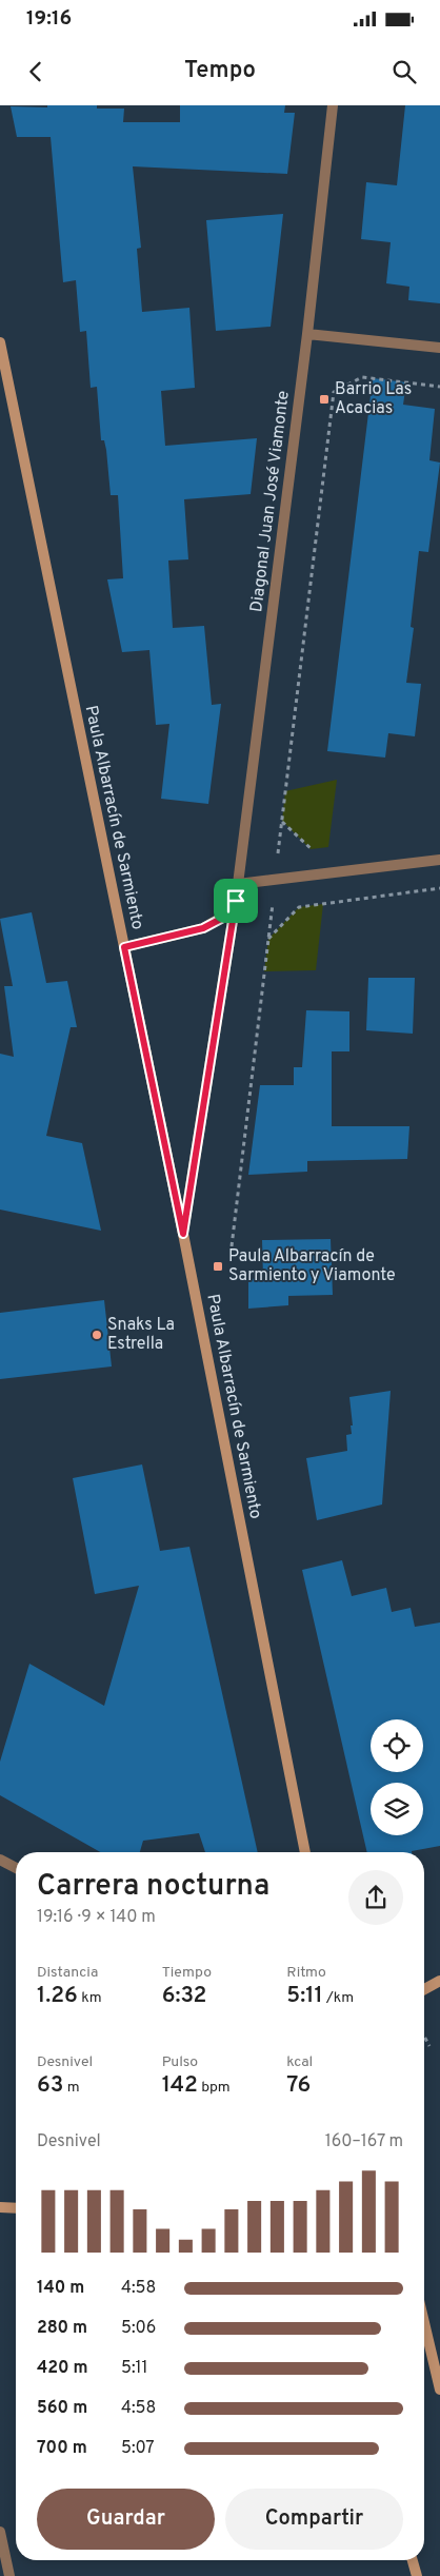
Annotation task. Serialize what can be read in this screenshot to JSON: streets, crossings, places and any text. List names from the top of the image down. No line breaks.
{"streets":{"main road":["Paula Albarracín de Sarmiento"],"street":["Diagonal Juan José Viamonte"]},"crossings":[["Diagonal Juan José Viamonte","Paula Albarracín de Sarmiento"]],"places":{"transit":["Barrio Las Acacias","Paula Albarracín de Sarmiento y Viamonte"],"other":["Snaks La Estrella"]},"page":{"status":"19:16","header":"Tempo","heading":["Carrera nocturna","19:16 · 9 × 140 m"],"stats":[["Distancia","1.26 km"],["Tiempo","6:32"],["Ritmo","5:11 /km"],["Desnivel","63 m"],["Pulso","142 bpm"],["kcal","76"]],"chart":["Desnivel","160–167 m"],"list":[{"name":"140 m","note":"4:58"},{"name":"280 m","note":"5:06"},{"name":"420 m","note":"5:11"},{"name":"560 m","note":"4:58"},{"name":"700 m","note":"5:07"}],"buttons":["Guardar","Compartir"]}}
